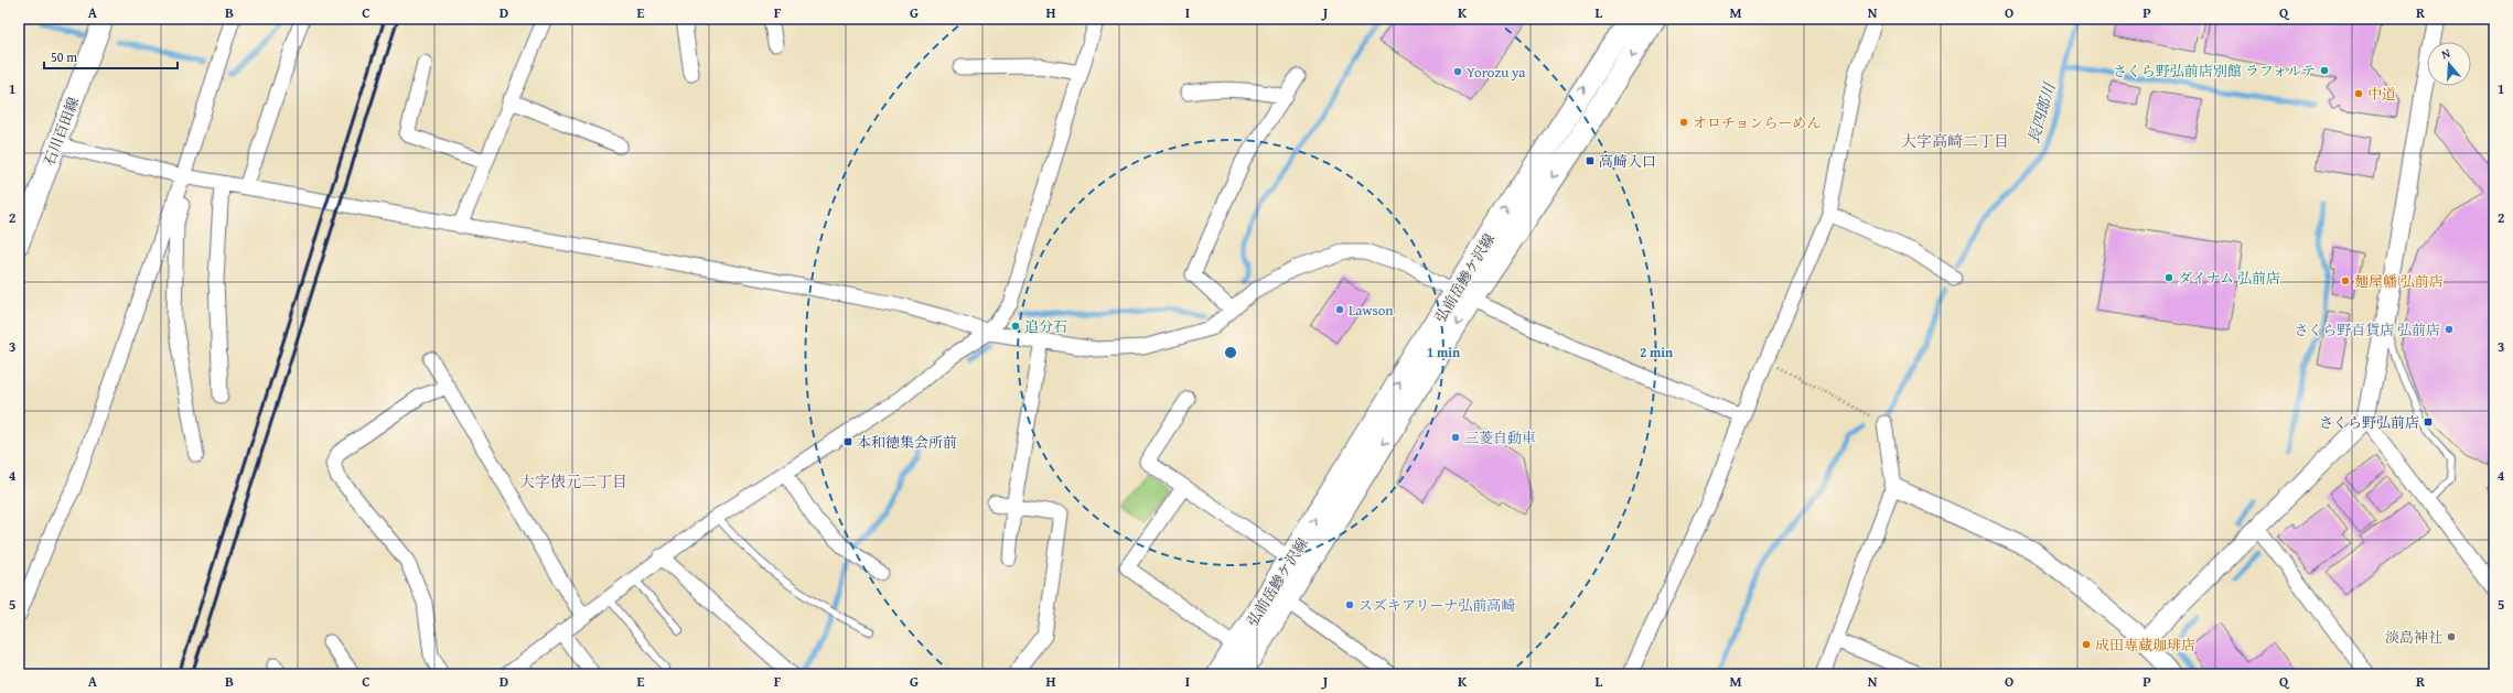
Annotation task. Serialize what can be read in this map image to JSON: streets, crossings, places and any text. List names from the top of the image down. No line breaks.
{"streets":{"main road":["石川百田線","弘前岳鰺ケ沢線"]},"districts":["大字高崎二丁目","大字俵元二丁目"],"water":["長四郎川"],"places":{"other":["さくら野弘前店別館 ラフォルテ","Yorozu ya","中道","オロチョンらーめん","ダイナム 弘前店","麺屋幡 弘前店","Lawson","追分石","さくら野百貨店 弘前店","三菱自動車","スズキアリーナ弘前高崎","淡島神社","成田専蔵珈琲店"],"transit":["高崎入口","さくら野弘前店","本和徳集会所前"]},"scale_bar":"50 m","north":"top","grid":{"columns":["A","B","C","D","E","F","G","H","I","J","K","L","M","N","O","P","Q","R"],"rows":["1","2","3","4","5"]},"rings":["1 min","2 min"]}
